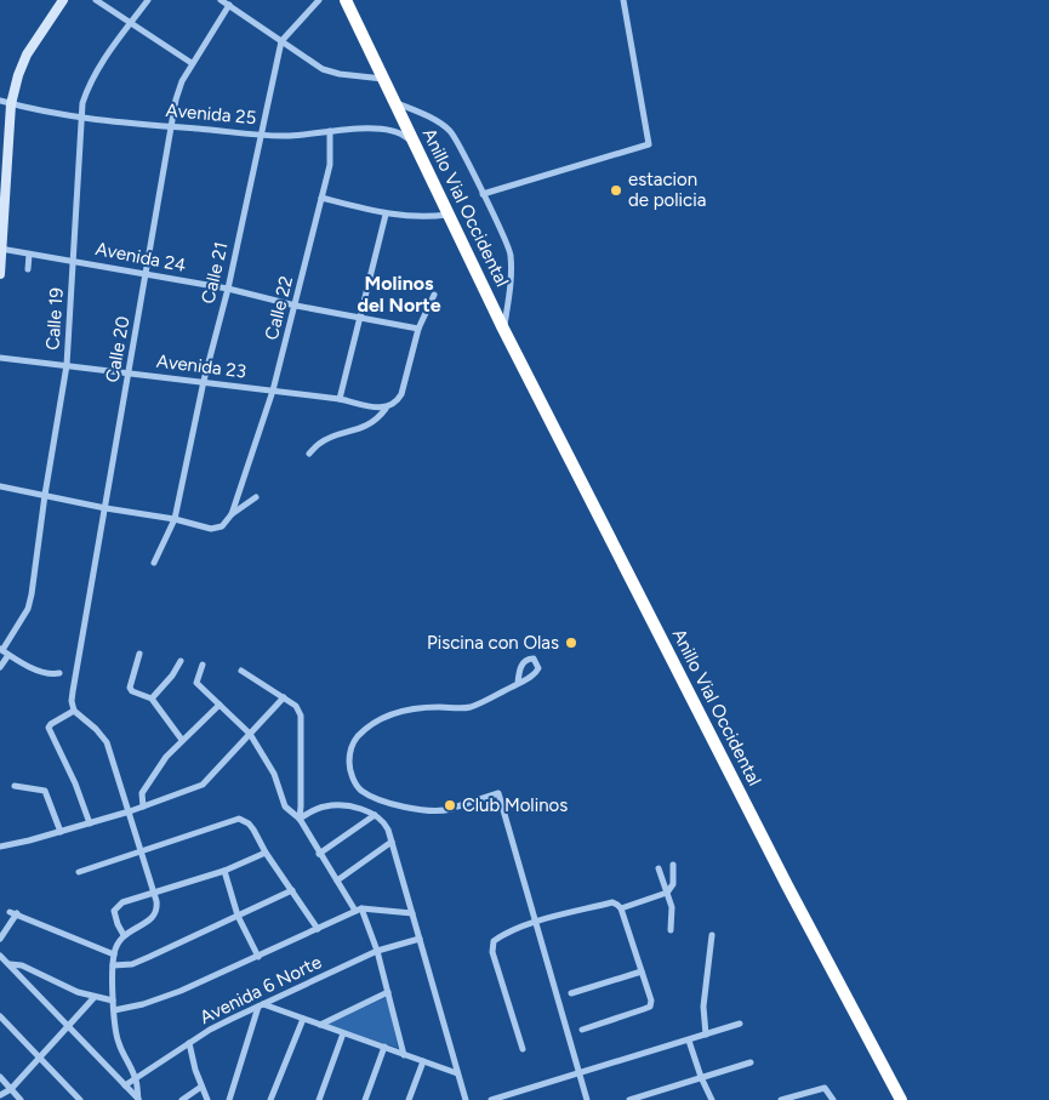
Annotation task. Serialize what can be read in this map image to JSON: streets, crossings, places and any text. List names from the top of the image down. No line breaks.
{"streets":{"highway":["Anillo Vial Occidental"],"street":["Avenida 25","Avenida 24","Calle 21","Calle 22","Calle 19","Calle 20","Avenida 23","Avenida 6 Norte"]},"crossings":[["Avenida 25","Anillo Vial Occidental"],["Avenida 25","Calle 21"],["Avenida 25","Calle 22"],["Avenida 25","Calle 19"],["Avenida 25","Calle 20"],["Avenida 24","Calle 21"],["Avenida 24","Calle 22"],["Avenida 24","Calle 19"],["Avenida 24","Calle 20"],["Calle 21","Calle 22"],["Calle 21","Avenida 23"],["Calle 22","Avenida 23"],["Calle 19","Avenida 23"],["Calle 20","Avenida 23"]],"districts":["Molinos del Norte"],"places":["estacion de policia","Piscina con Olas","Club Molinos"]}
